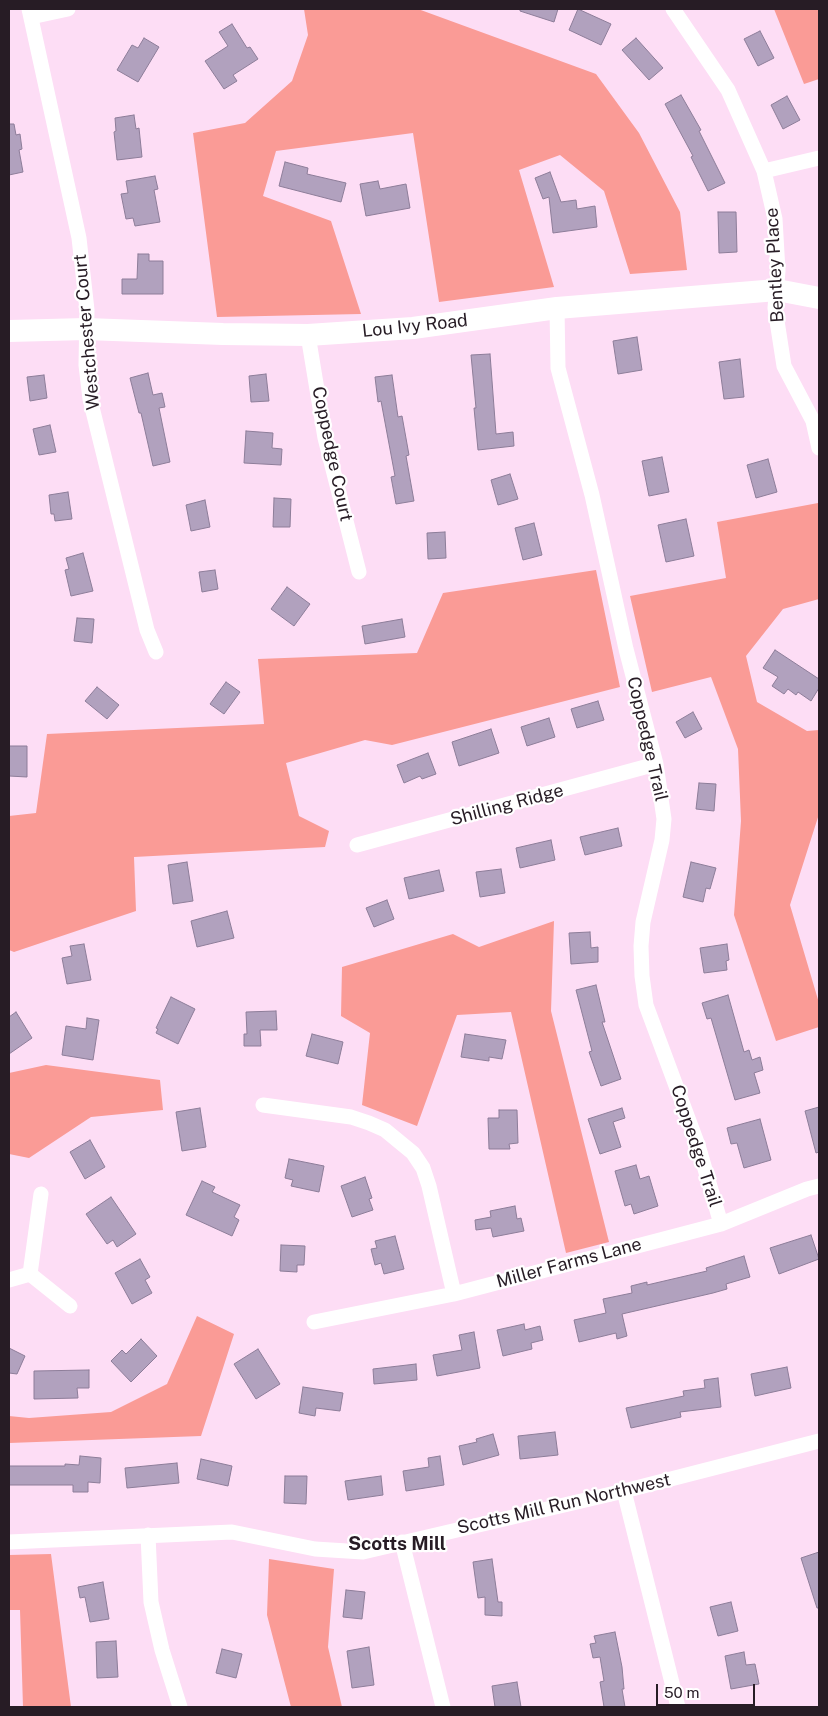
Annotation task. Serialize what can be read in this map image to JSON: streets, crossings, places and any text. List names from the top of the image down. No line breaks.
{"streets":{"street":["Bentley Place","Lou Ivy Road","Westchester Court","Coppedge Court","Coppedge Trail","Shilling Ridge","Miller Farms Lane","Scotts Mill Run Northwest"]},"crossings":[["Bentley Place","Lou Ivy Road"],["Lou Ivy Road","Westchester Court"],["Lou Ivy Road","Coppedge Court"],["Lou Ivy Road","Coppedge Trail"],["Coppedge Trail","Shilling Ridge"],["Coppedge Trail","Miller Farms Lane"]],"districts":["Scotts Mill"],"scale_bar":"50 m"}
